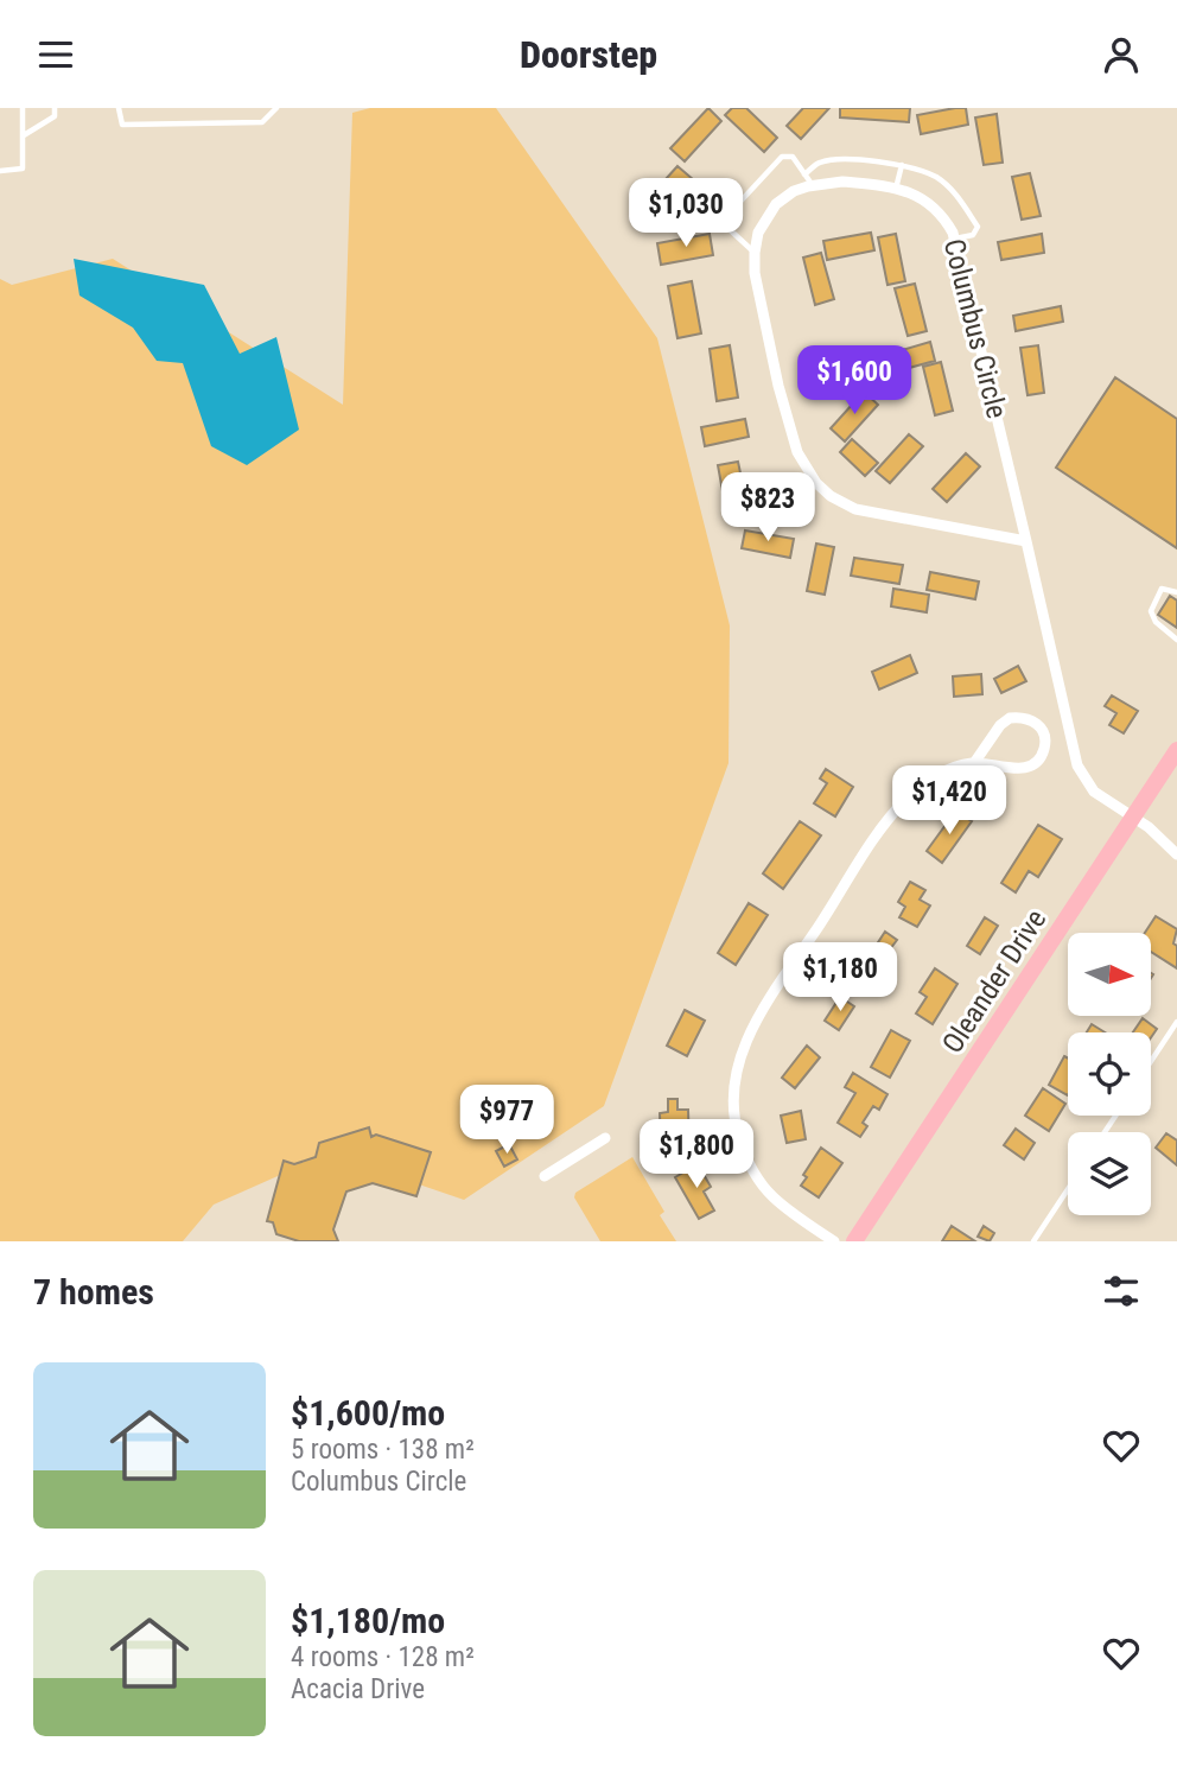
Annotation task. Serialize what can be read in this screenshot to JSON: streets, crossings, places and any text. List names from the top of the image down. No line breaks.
{"streets":{"main road":["Oleander Drive"],"street":["Columbus Circle"]},"crossings":[["Columbus Circle","Oleander Drive"]],"north":"right","page":{"header":"Doorstep","price":["$1,030","$1,600","$823","$1,420","$1,180","$977","$1,800"],"heading":"7 homes","list":[{"name":"$1,600/mo","note":"5 rooms · 138 m² · Columbus Circle"},{"name":"$1,180/mo","note":"4 rooms · 128 m² · Acacia Drive"}]}}
